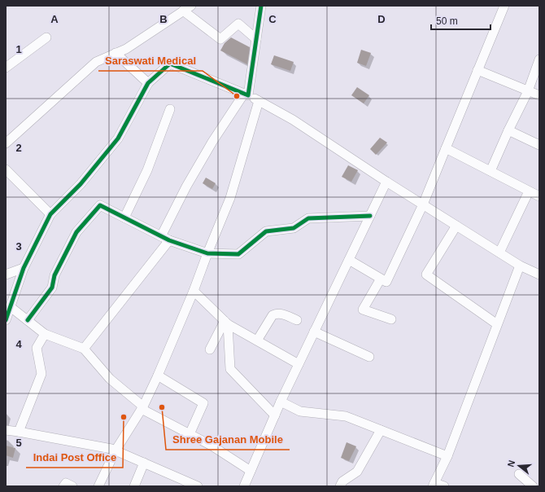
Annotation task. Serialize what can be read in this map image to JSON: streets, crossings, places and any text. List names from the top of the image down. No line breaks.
{"places":["Saraswati Medical","Shree Gajanan Mobile","Indai Post Office"],"scale_bar":"50 m","north":"left","grid":{"columns":["A","B","C","D"],"rows":["1","2","3","4","5"]}}
